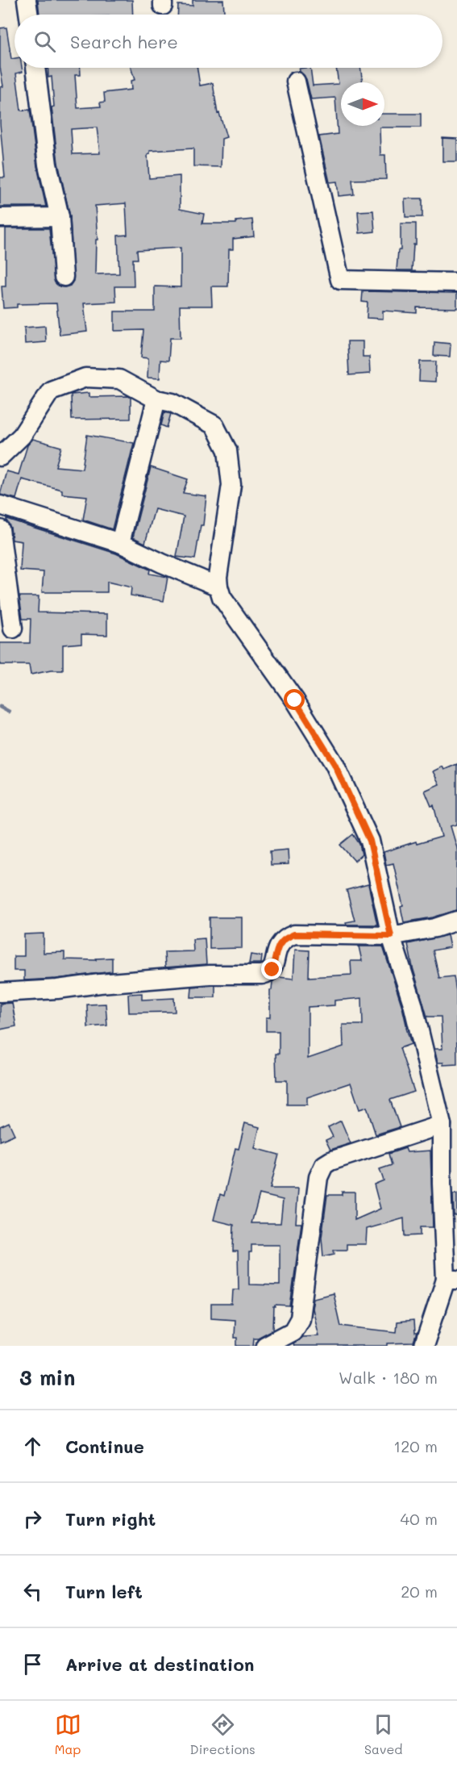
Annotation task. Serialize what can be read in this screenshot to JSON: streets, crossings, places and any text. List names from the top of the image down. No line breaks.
{"north":"right","page":{"search":"Search here","heading":["3 min","Walk · 180 m"],"list":[["Continue","120 m"],["Turn right","40 m"],["Turn left","20 m"],"Arrive at destination"],"nav":["Map","Directions","Saved"]}}
